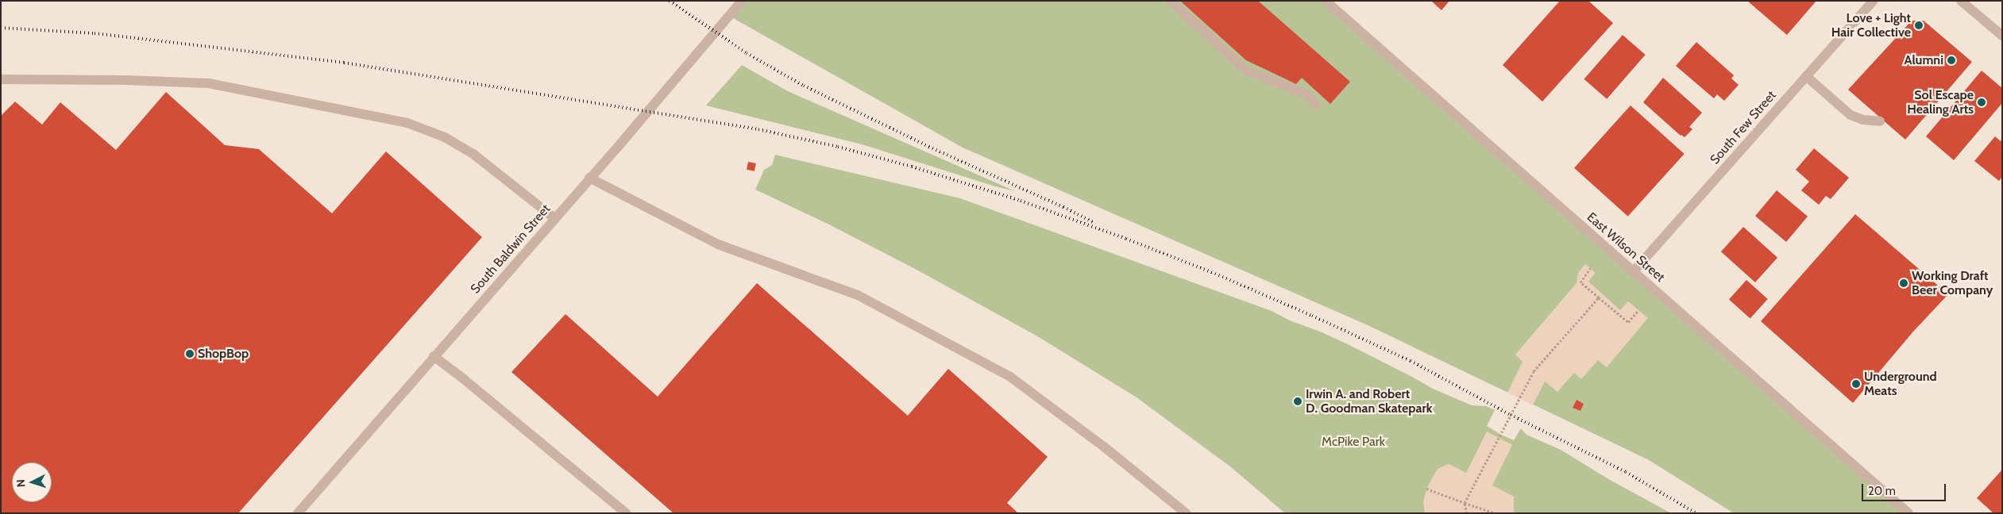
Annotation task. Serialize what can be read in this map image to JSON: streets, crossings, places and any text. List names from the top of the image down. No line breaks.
{"streets":{"street":["South Few Street","East Wilson Street","South Baldwin Street"]},"crossings":[["South Few Street","East Wilson Street"]],"parks":["McPike Park"],"places":["Love + Light Hair Collective","Alumni","Sol Escape Healing Arts","Working Draft Beer Company","ShopBop","Underground Meats","Irwin A. and Robert D. Goodman Skatepark"],"scale_bar":"20 m","north":"left"}
